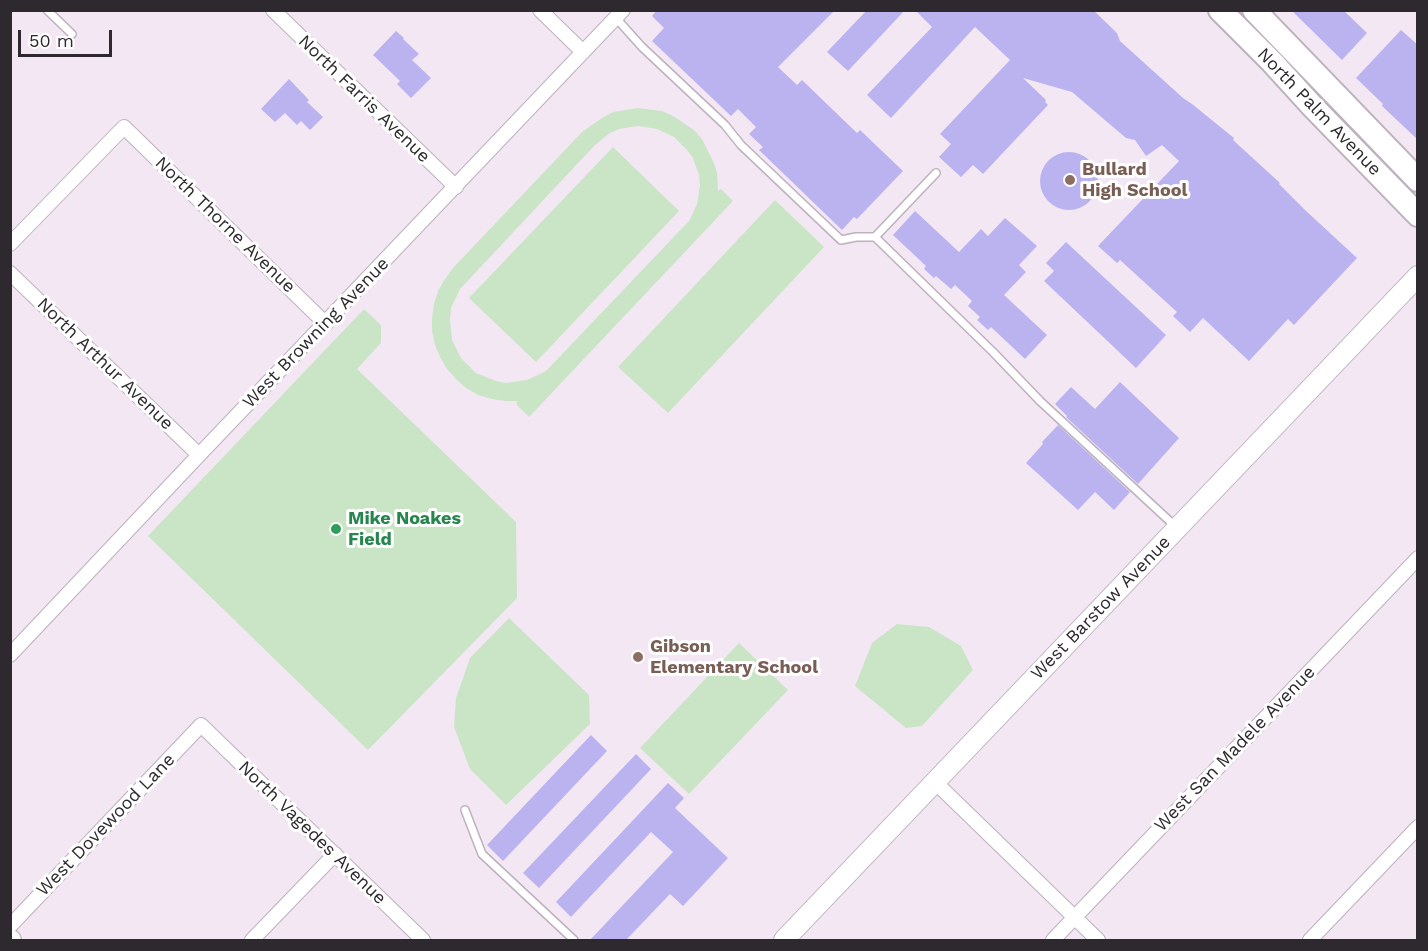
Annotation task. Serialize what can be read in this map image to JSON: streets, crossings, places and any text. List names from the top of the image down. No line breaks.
{"streets":{"main road":["North Palm Avenue"],"street":["North Farris Avenue","North Thorne Avenue","West Browning Avenue","North Arthur Avenue","West Barstow Avenue","West San Madele Avenue","West Dovewood Lane","North Vagedes Avenue"]},"crossings":[["North Farris Avenue","West Browning Avenue"],["North Thorne Avenue","West Browning Avenue"],["West Browning Avenue","North Arthur Avenue"],["West Dovewood Lane","North Vagedes Avenue"]],"places":["Bullard High School","Mike Noakes Field","Gibson Elementary School"],"scale_bar":"50 m"}
